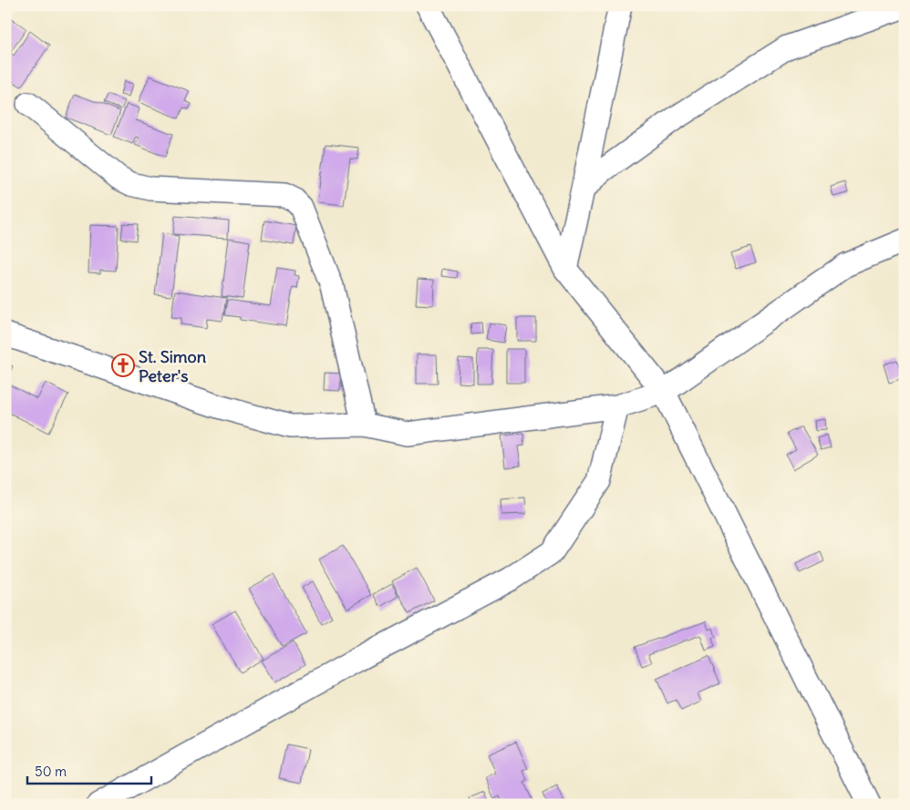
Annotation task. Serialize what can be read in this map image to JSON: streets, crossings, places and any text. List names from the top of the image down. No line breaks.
{"places":{"church":["St. Simon Peter's"]},"scale_bar":"50 m"}
